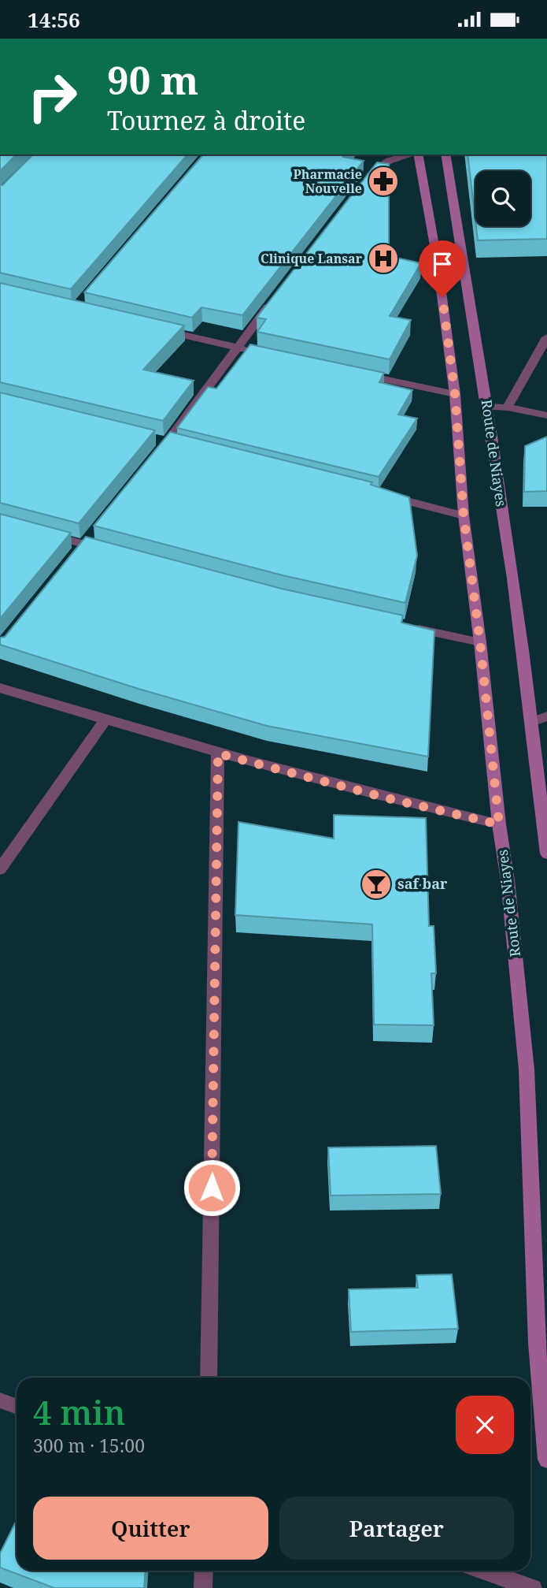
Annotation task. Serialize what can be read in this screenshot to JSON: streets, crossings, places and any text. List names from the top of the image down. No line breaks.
{"streets":{"main road":["Route de Niayes"]},"places":{"pharmacy":["Pharmacie Nouvelle"],"hospital":["Clinique Lansar"],"bar":["saf bar"]},"page":{"status":"14:56","turn":["90 m","Tournez à droite"],"heading":["4 min","300 m · 15:00"],"buttons":["Quitter","Partager"]}}
